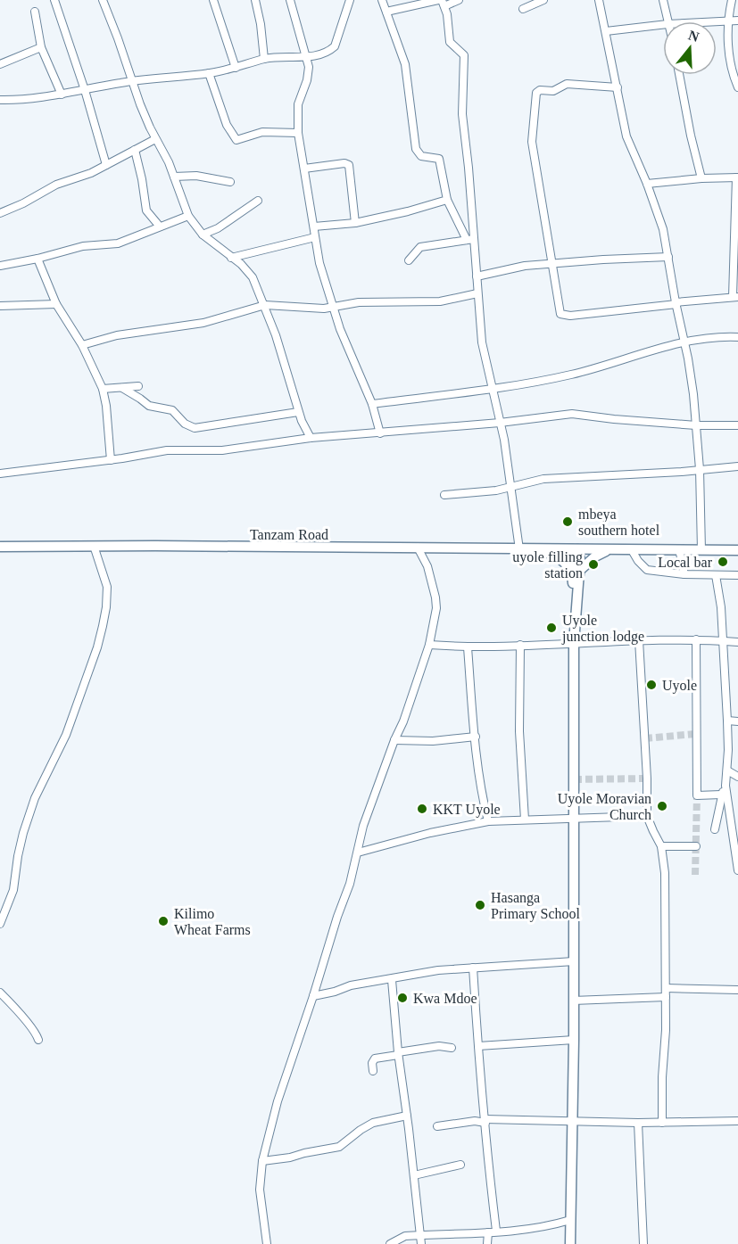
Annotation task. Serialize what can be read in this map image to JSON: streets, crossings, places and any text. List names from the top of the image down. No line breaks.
{"streets":{"highway":["Tanzam Road"]},"places":["mbeya southern hotel","Local bar","uyole filling station","Uyole junction lodge","Uyole","Uyole Moravian Church","KKT Uyole","Hasanga Primary School","Kilimo Wheat Farms","Kwa Mdoe"],"north":"top"}
